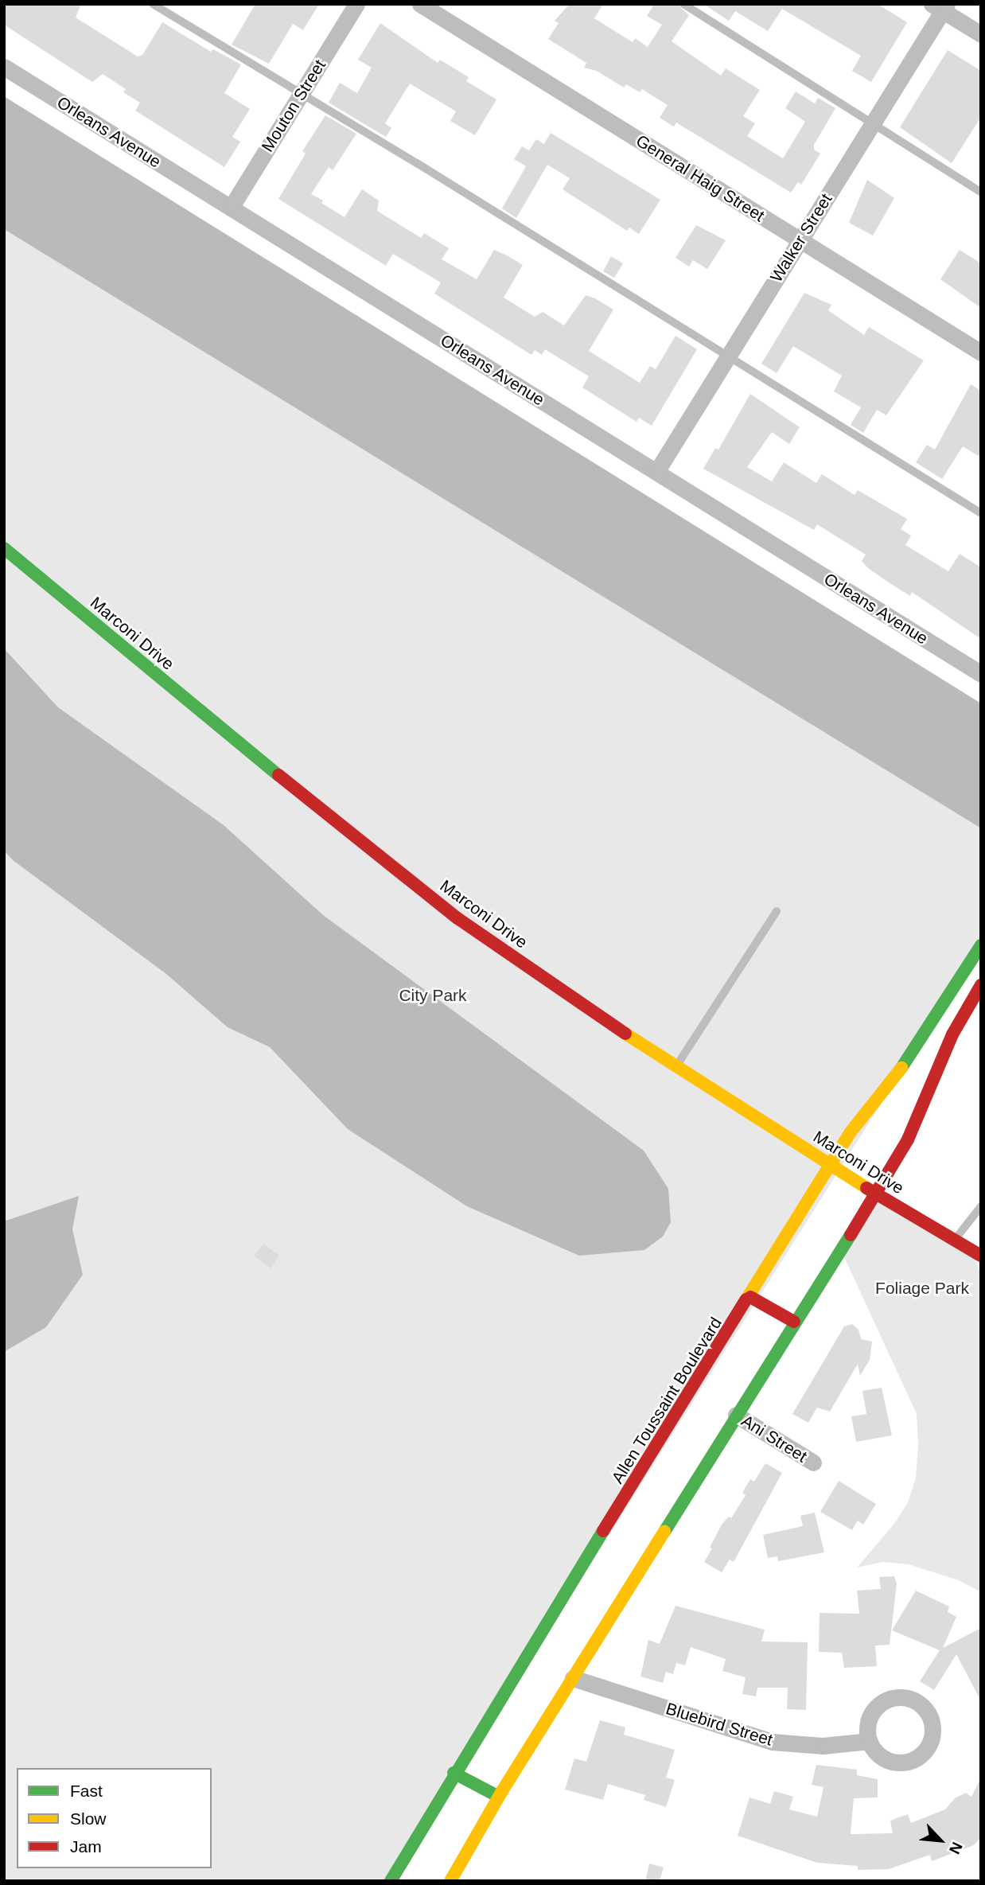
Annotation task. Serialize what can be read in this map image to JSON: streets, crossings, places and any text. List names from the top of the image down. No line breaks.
{"streets":{"main road":["Marconi Drive","Allen Toussaint Boulevard"],"street":["Mouton Street","Orleans Avenue","General Haig Street","Walker Street","Ani Street","Bluebird Street"]},"crossings":[["Mouton Street","Orleans Avenue"],["Orleans Avenue","Walker Street"],["General Haig Street","Walker Street"],["Marconi Drive","Allen Toussaint Boulevard"]],"parks":["City Park","Foliage Park"],"legend":["Fast","Slow","Jam"],"north":"bottom right"}
